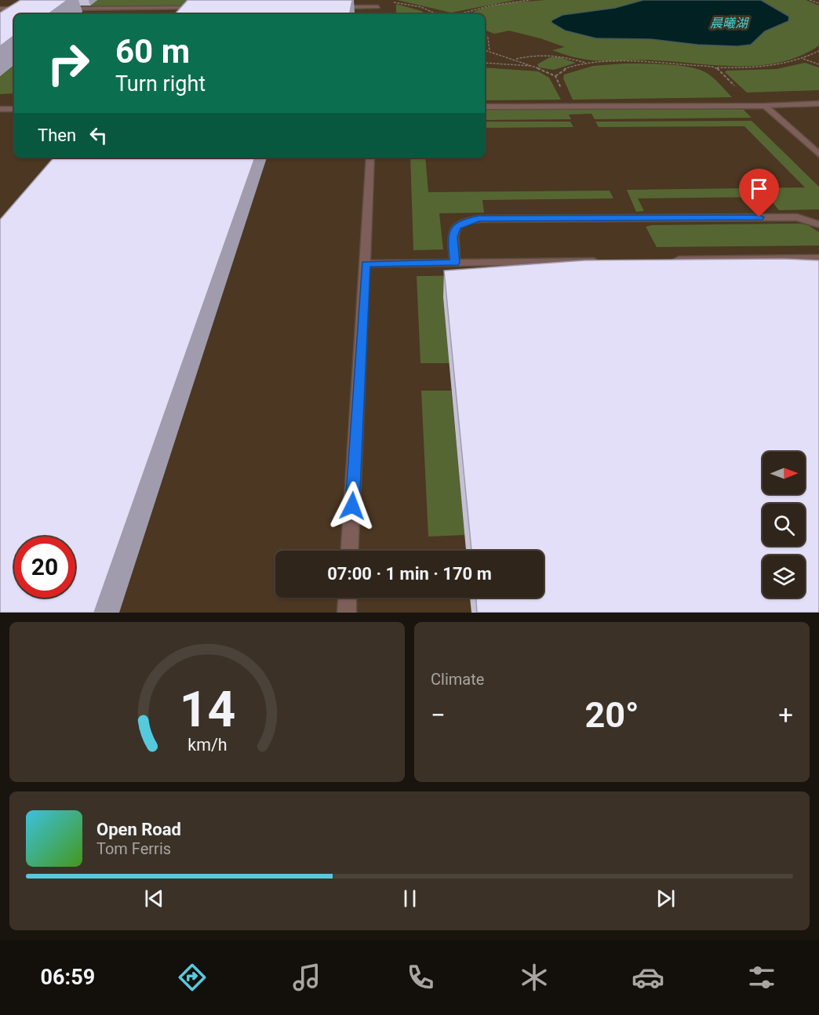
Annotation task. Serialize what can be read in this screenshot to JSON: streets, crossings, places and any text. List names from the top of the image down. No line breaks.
{"water":["晨曦湖"],"north":"right","page":{"turn":["60 m","Turn right"],"then":"Then","limit":"20","trip":"07:00 · 1 min · 170 m","tile":"Climate","heat":["−","20°","+"],"song":["Open Road","Tom Ferris"],"tabs":"06:59","gauge":["14","km/h"]}}
